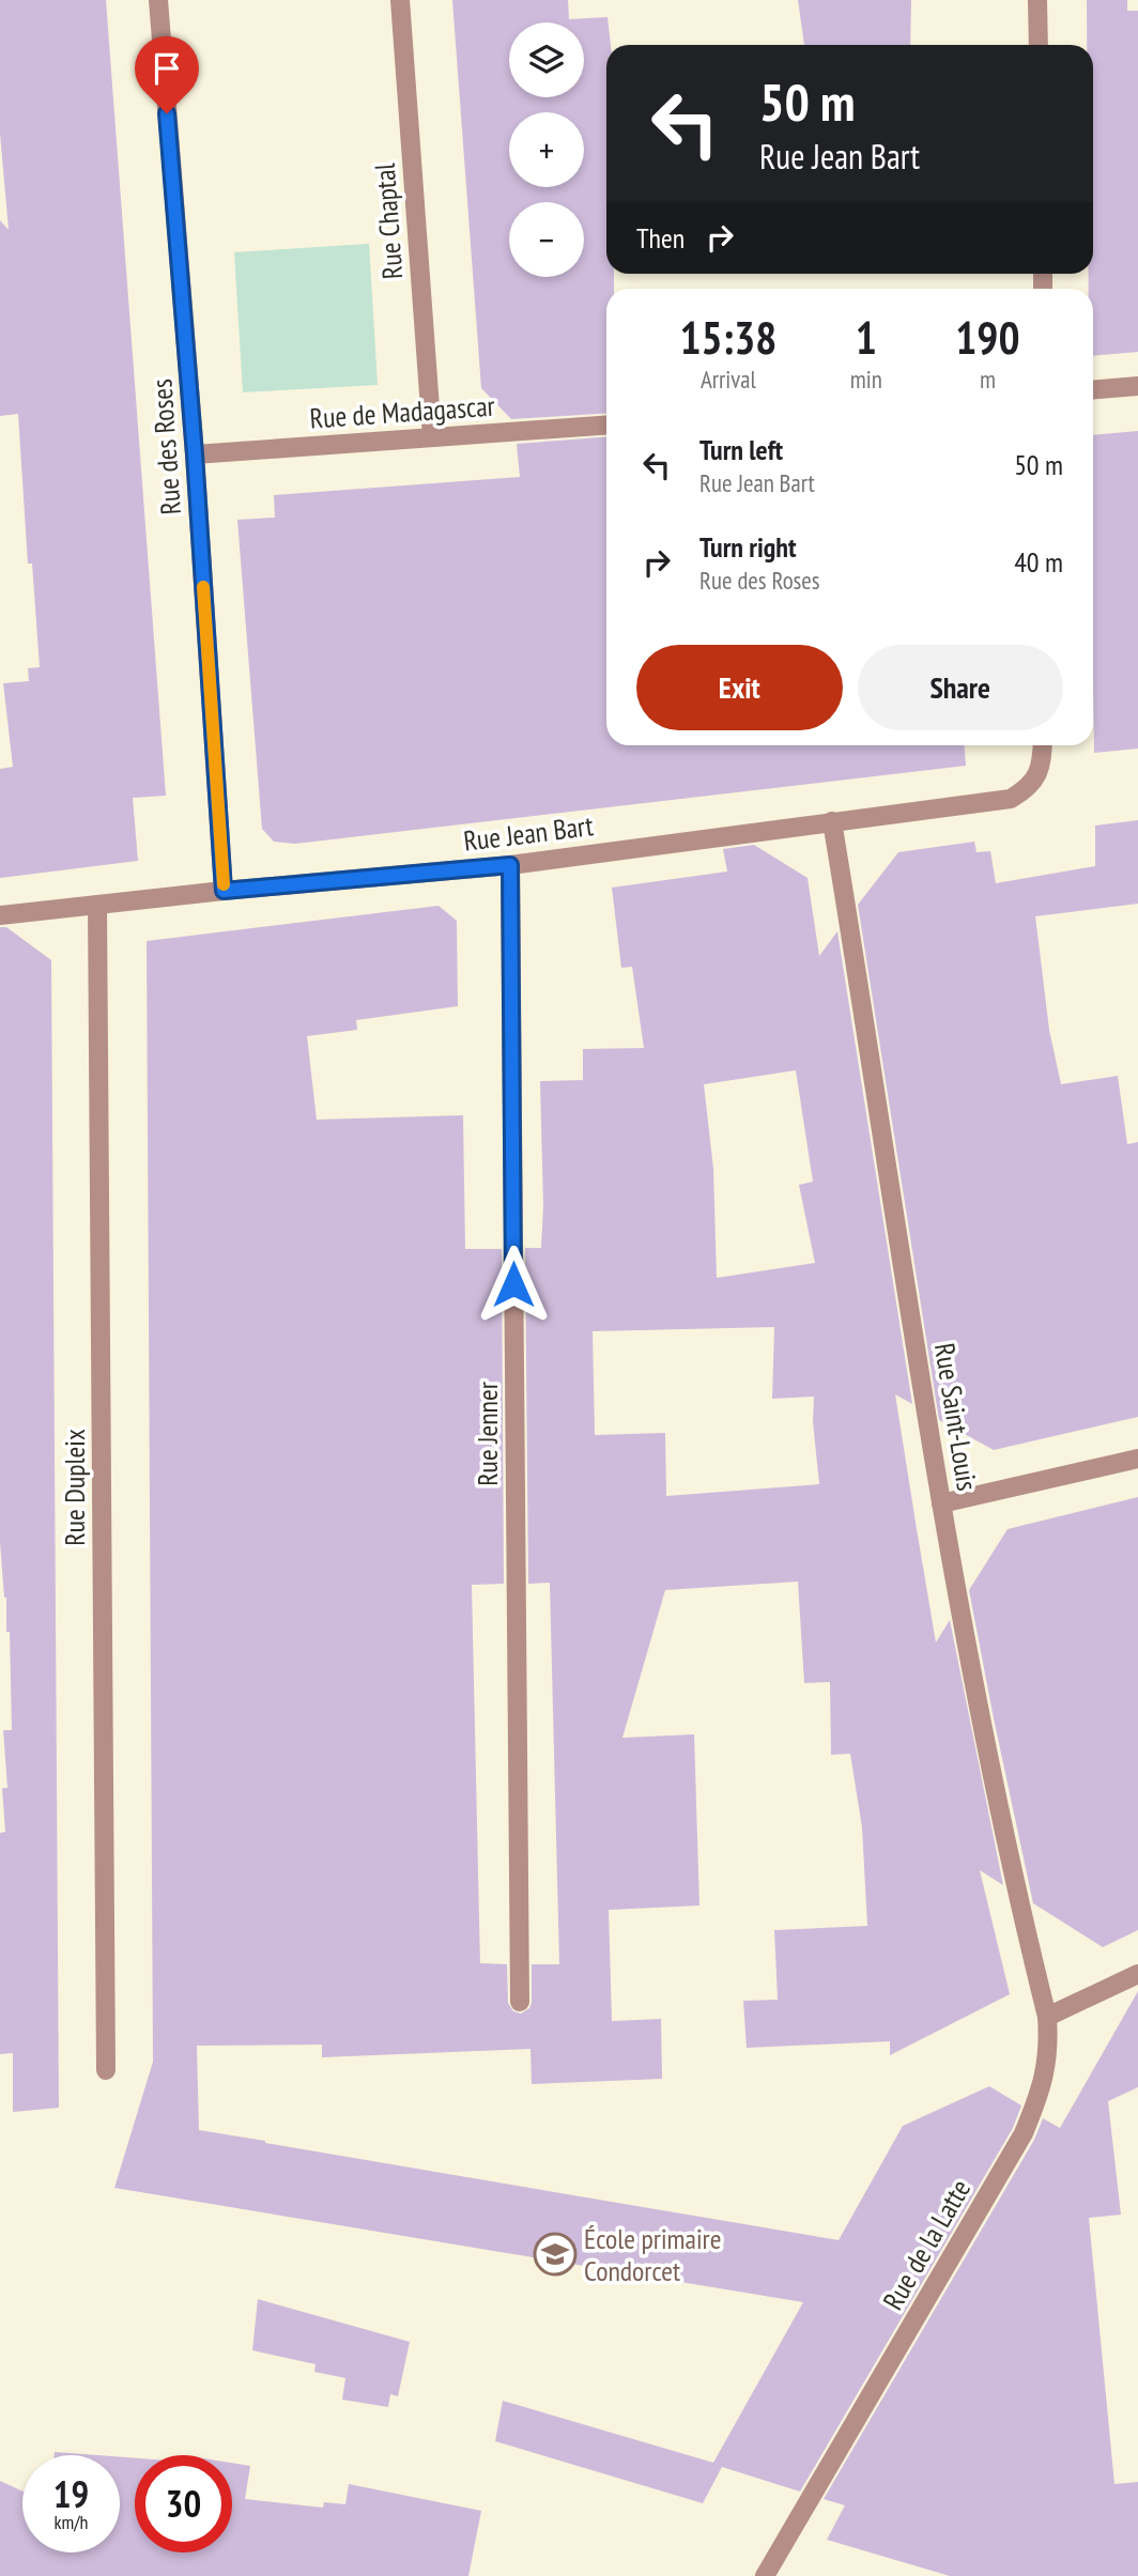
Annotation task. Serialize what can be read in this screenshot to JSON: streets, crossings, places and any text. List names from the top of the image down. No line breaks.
{"streets":{"street":["Rue Chaptal","Rue de Madagascar","Rue des Roses","Rue Jean Bart","Rue Saint-Louis","Rue Jenner","Rue Dupleix","Rue de la Latte"]},"crossings":[["Rue Chaptal","Rue de Madagascar"],["Rue de Madagascar","Rue des Roses"],["Rue des Roses","Rue Jean Bart"],["Rue Jean Bart","Rue Saint-Louis"],["Rue Jean Bart","Rue Jenner"],["Rue Jean Bart","Rue Dupleix"],["Rue Saint-Louis","Rue de la Latte"]],"places":{"school or university":["École primaire Condorcet"]},"page":{"map_buttons":["+","−"],"turn":["50 m","Rue Jean Bart"],"then":"Then","eta":["15:38","Arrival","1","min","190","m"],"list":[{"name":"Turn left","note":"Rue Jean Bart","value":"50 m"},{"name":"Turn right","note":"Rue des Roses","value":"40 m"}],"buttons":["Exit","Share"],"speed":"19 km/h","limit":"30"}}
